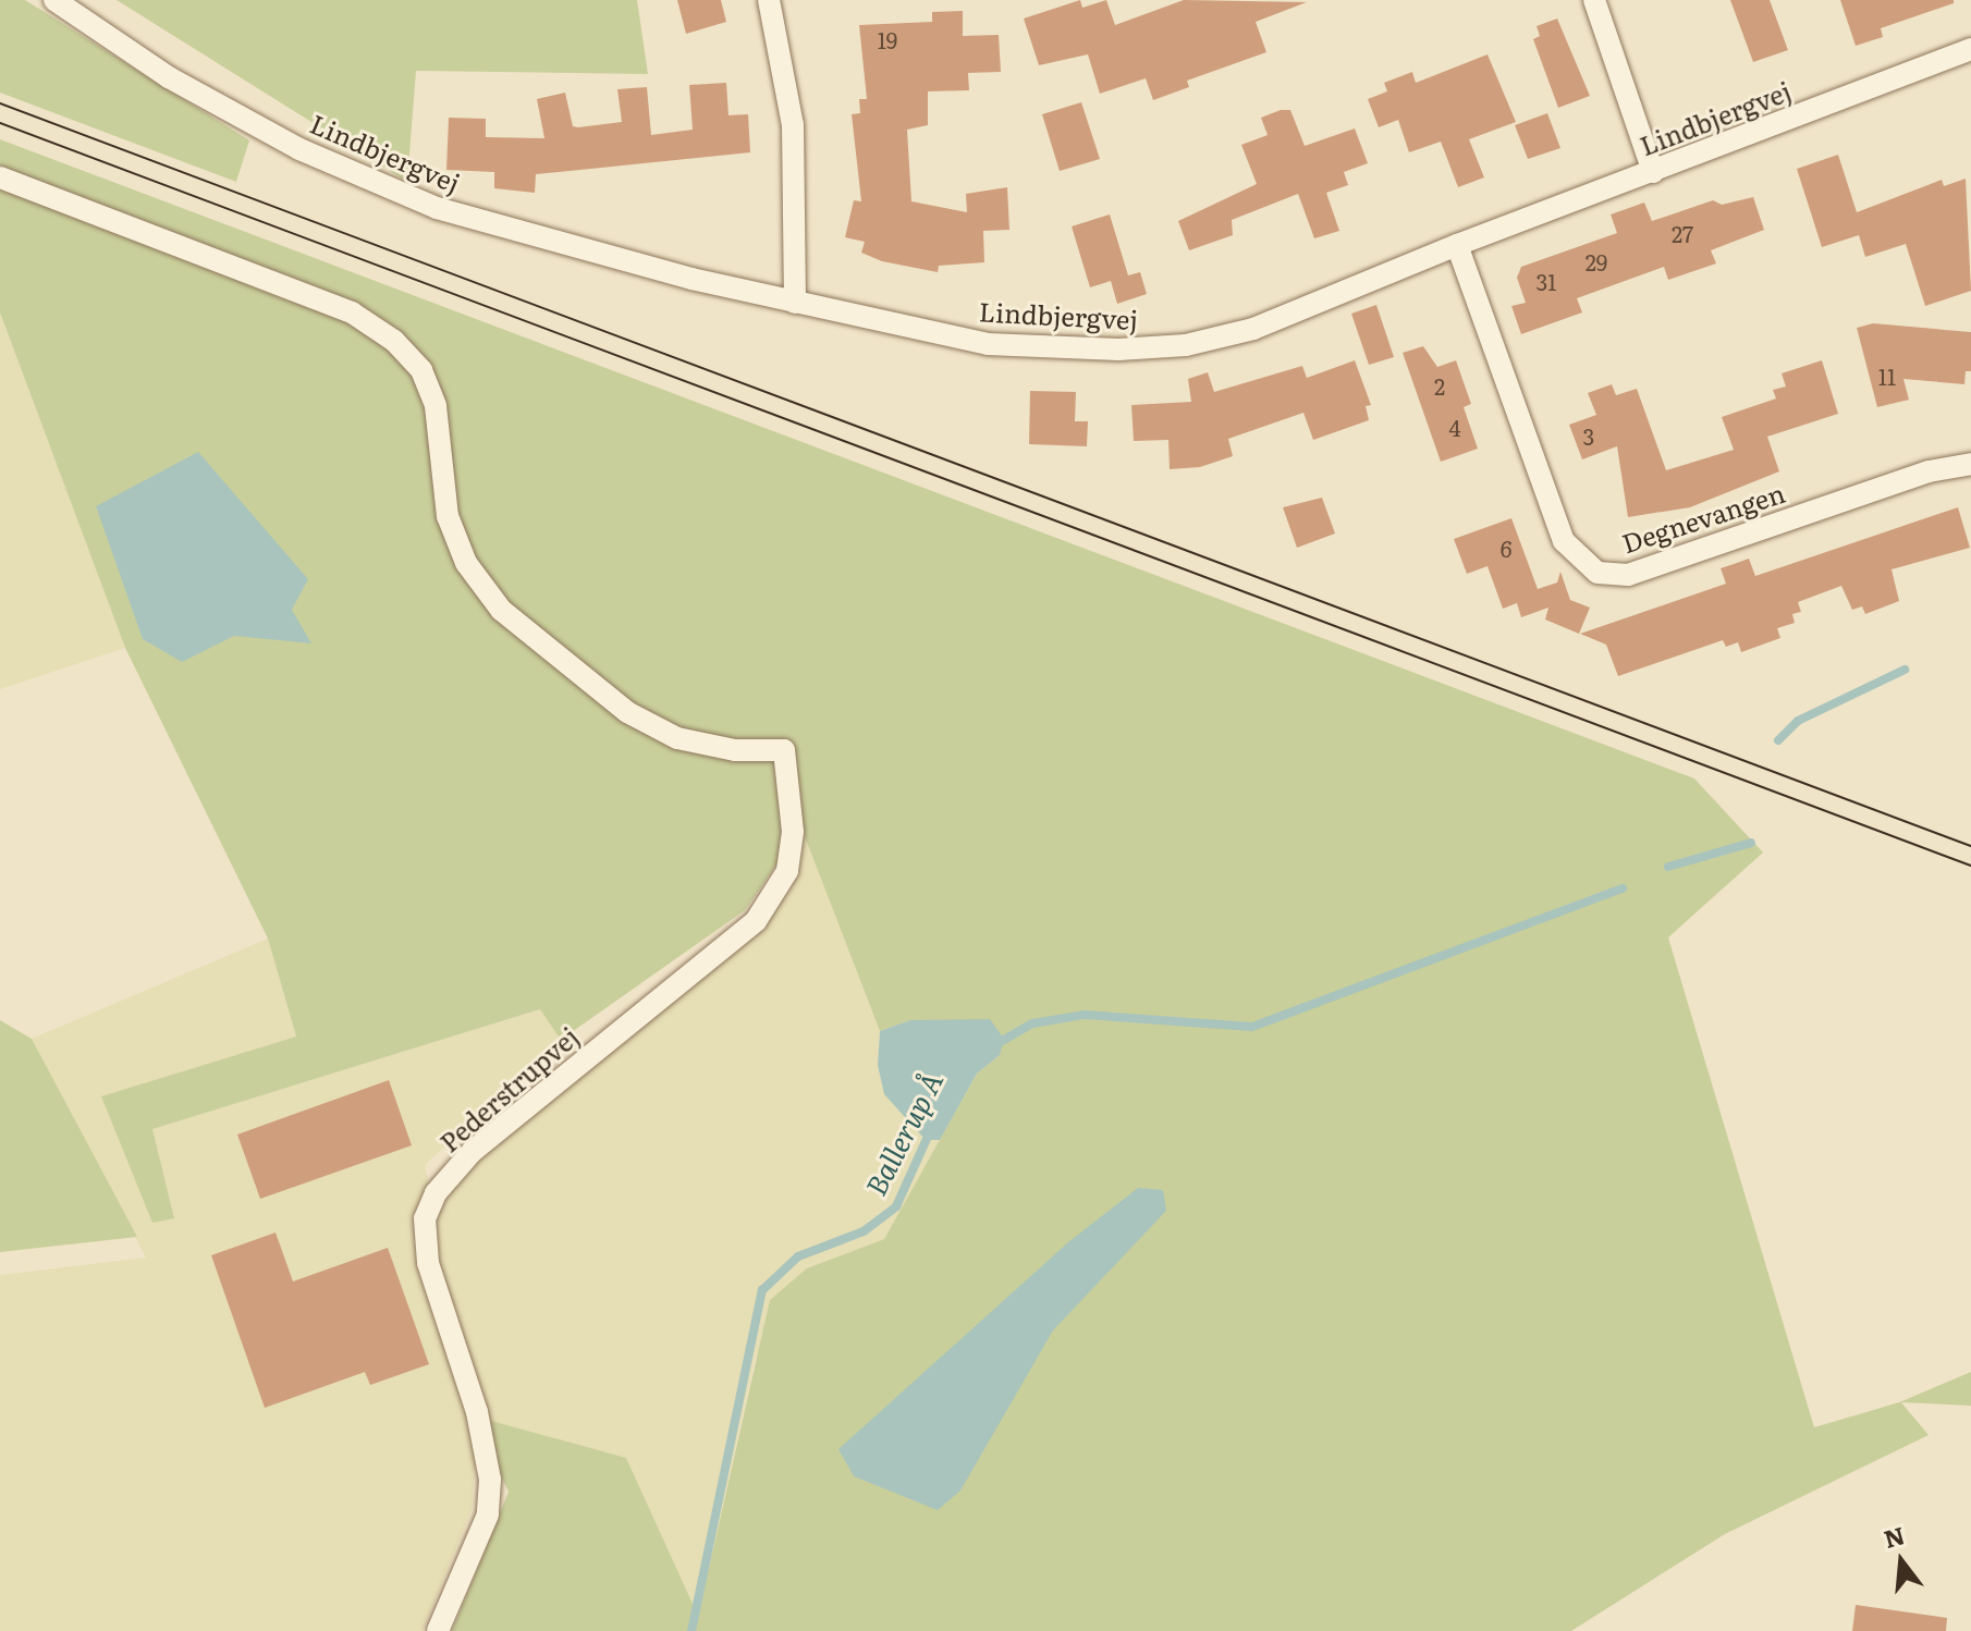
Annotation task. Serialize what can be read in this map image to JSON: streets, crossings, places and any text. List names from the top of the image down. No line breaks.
{"streets":{"street":["Lindbjergvej","Degnevangen","Pederstrupvej"]},"crossings":[["Lindbjergvej","Degnevangen"]],"water":["Ballerup Å"],"house_numbers":["19","27","29","31","11","2","4","3","6"],"north":"top"}
